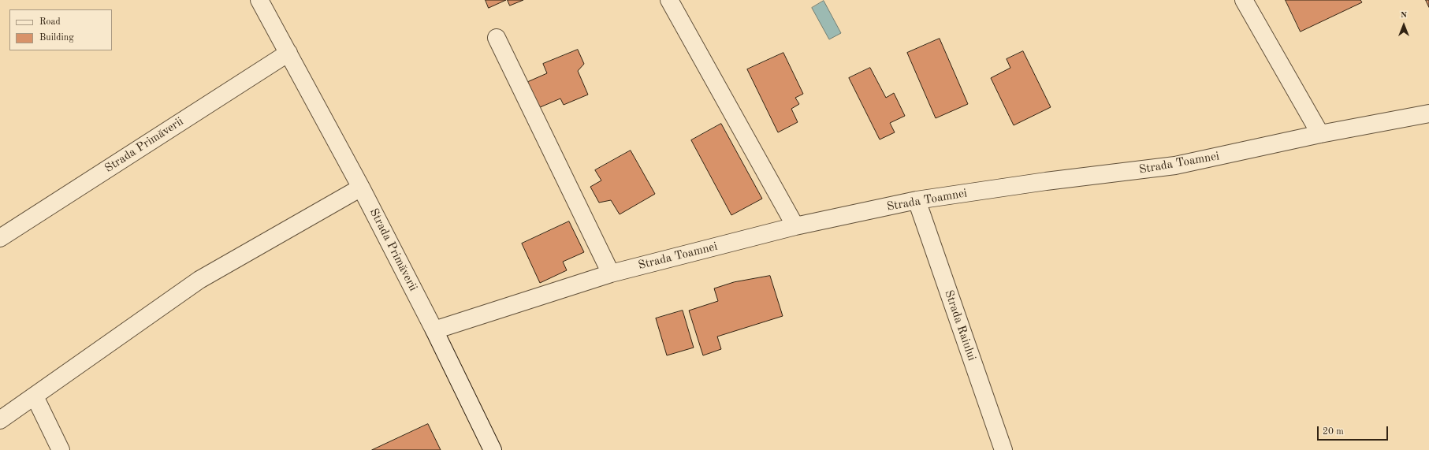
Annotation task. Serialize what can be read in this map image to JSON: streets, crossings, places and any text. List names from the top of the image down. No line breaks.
{"streets":{"street":["Strada Primăverii","Strada Toamnei","Strada Raiului"]},"crossings":[["Strada Primăverii","Strada Toamnei"],["Strada Toamnei","Strada Raiului"]],"legend":["Road","Building"],"scale_bar":"20 m","north":"top"}
